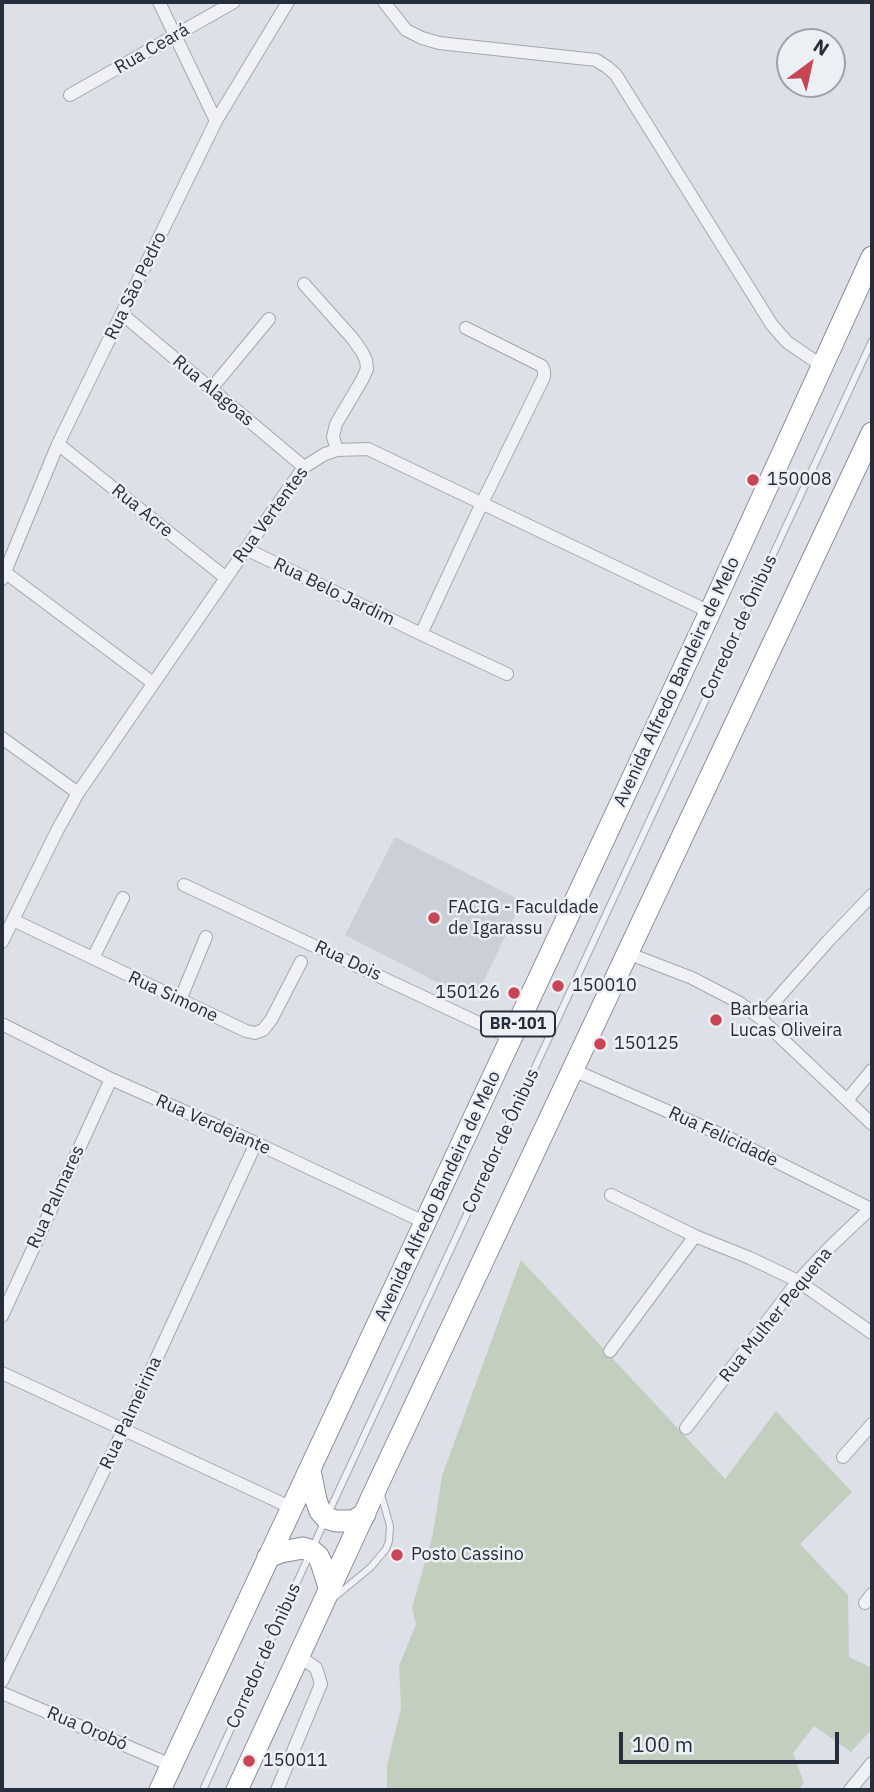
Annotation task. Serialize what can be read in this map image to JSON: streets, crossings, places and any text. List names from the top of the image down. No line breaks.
{"streets":{"highway":["Avenida Alfredo Bandeira de Melo","BR-101"],"street":["Rua Ceará","Rua São Pedro","Rua Alagoas","Rua Acre","Rua Vertentes","Rua Belo Jardim","Rua Dois","Rua Simone","Rua Verdejante","Rua Felicidade","Rua Palmares","Rua Mulher Pequena","Rua Palmeirina","Rua Orobó"],"lane":["Corredor de Ônibus"]},"crossings":[["Rua São Pedro","Rua Alagoas"],["Rua São Pedro","Rua Acre"],["Rua Alagoas","Rua Vertentes"],["Rua Acre","Rua Vertentes"],["Rua Vertentes","Rua Belo Jardim"],["Rua Vertentes","Avenida Alfredo Bandeira de Melo"],["Rua Vertentes","Rua Simone"],["Avenida Alfredo Bandeira de Melo","Rua Dois"],["Avenida Alfredo Bandeira de Melo","Rua Verdejante"],["Avenida Alfredo Bandeira de Melo","Rua Orobó"],["Rua Verdejante","Rua Palmares"],["Rua Verdejante","Rua Palmeirina"],["Rua Felicidade","Rua Mulher Pequena"]],"places":["150008","FACIG - Faculdade de Igarassu","150010","150126","Barbearia Lucas Oliveira","150125","Posto Cassino","150011"],"scale_bar":"100 m","north":"top right"}
